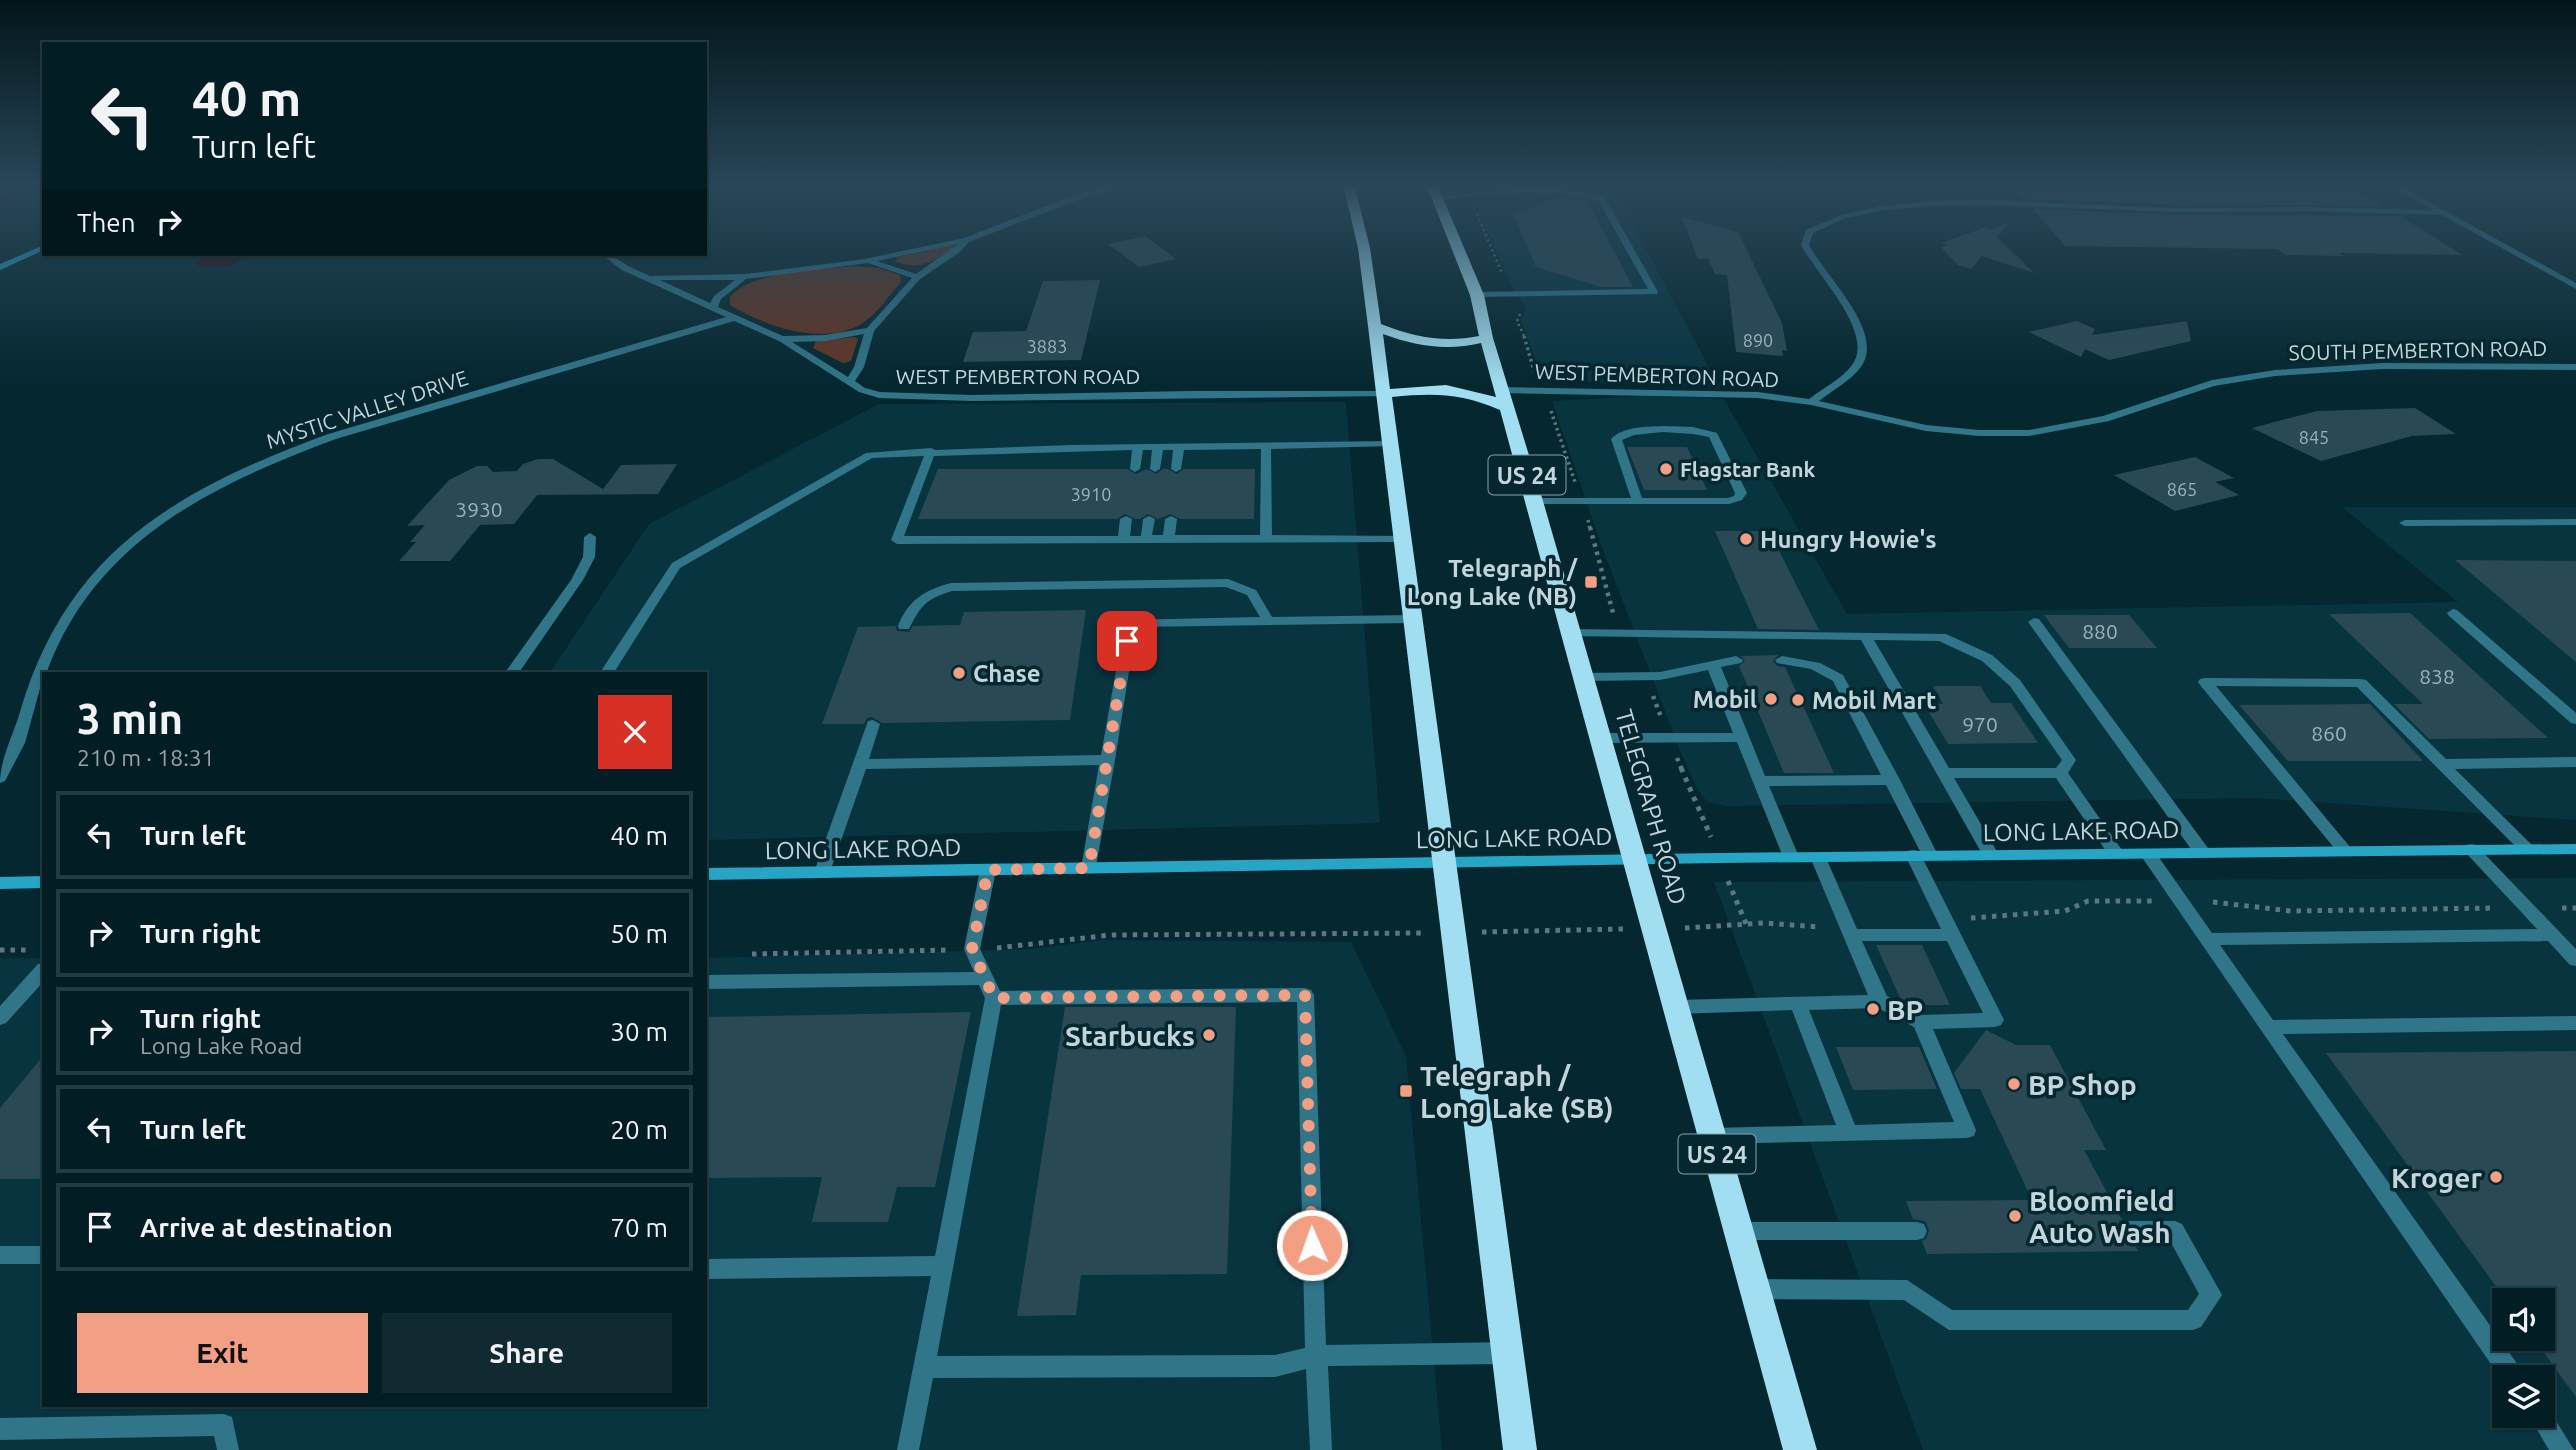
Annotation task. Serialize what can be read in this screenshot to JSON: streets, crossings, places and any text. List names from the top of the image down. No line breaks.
{"streets":{"highway":["US 24","TELEGRAPH ROAD"],"main road":["LONG LAKE ROAD"],"street":["SOUTH PEMBERTON ROAD","WEST PEMBERTON ROAD","MYSTIC VALLEY DRIVE"]},"crossings":[["SOUTH PEMBERTON ROAD","WEST PEMBERTON ROAD"],["WEST PEMBERTON ROAD","MYSTIC VALLEY DRIVE"],["WEST PEMBERTON ROAD","TELEGRAPH ROAD"],["TELEGRAPH ROAD","LONG LAKE ROAD"]],"places":{"other":["Flagstar Bank","Hungry Howie's","Chase","Mobil","Mobil Mart","BP","Starbucks","BP Shop","Kroger","Bloomfield Auto Wash"],"transit":["Telegraph / Long Lake (NB)","Telegraph / Long Lake (SB)"]},"house_numbers":["890","3883","845","865","3910","3930","880","838","970","860"],"page":{"turn":["40 m","Turn left"],"then":"Then","heading":["3 min","210 m · 18:31"],"list":[{"name":"Turn left","value":"40 m"},{"name":"Turn right","value":"50 m"},{"name":"Turn right","note":"Long Lake Road","value":"30 m"},{"name":"Turn left","value":"20 m"},{"name":"Arrive at destination","value":"70 m"}],"buttons":["Exit","Share"]}}
